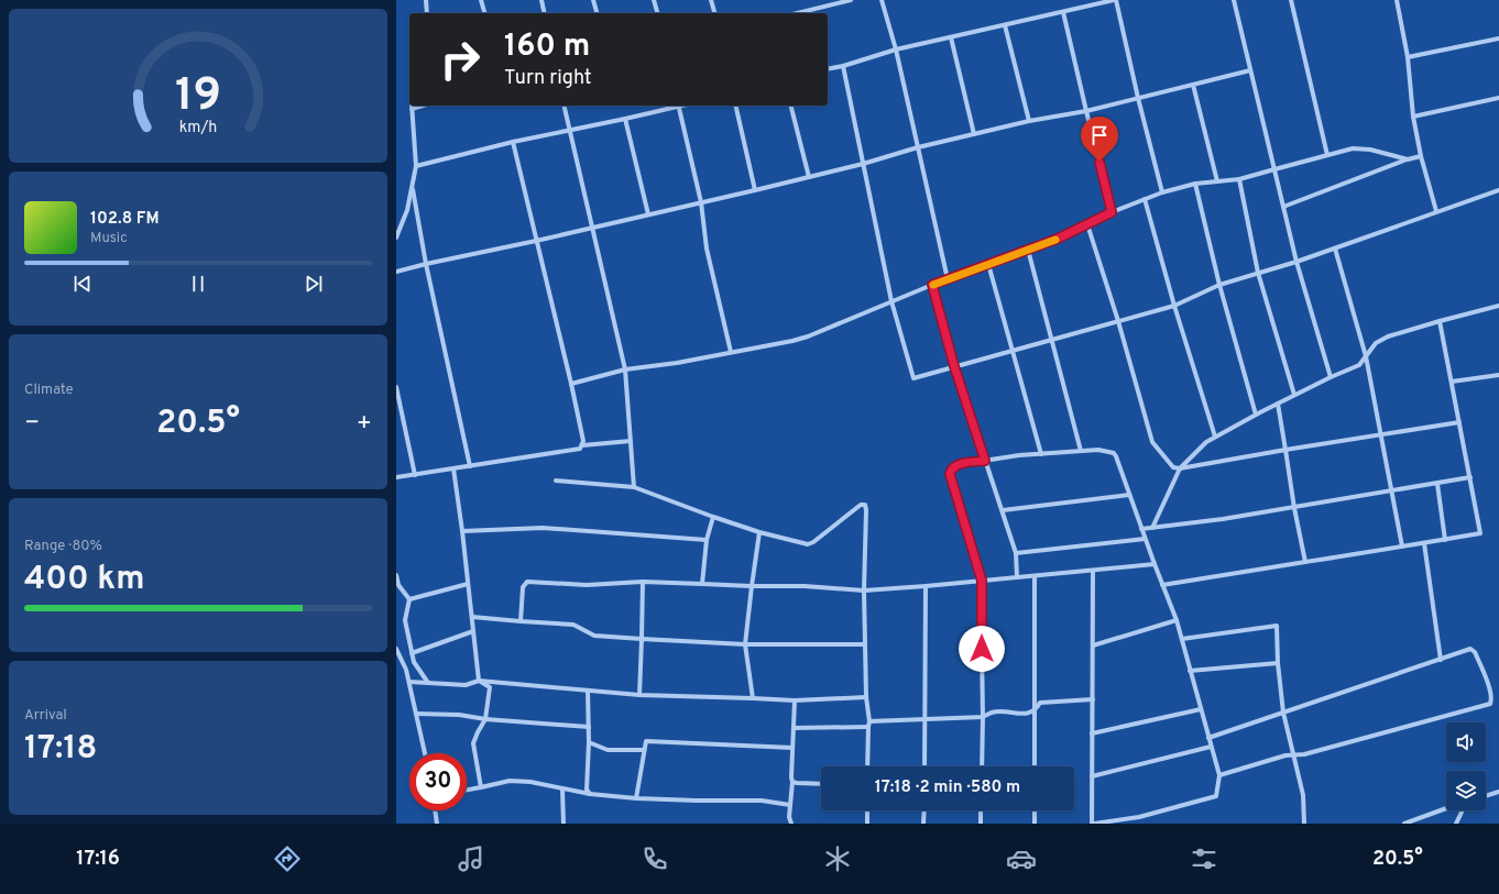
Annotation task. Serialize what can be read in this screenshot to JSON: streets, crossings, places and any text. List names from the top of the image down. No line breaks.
{"page":{"turn":["160 m","Turn right"],"song":["102.8 FM","Music"],"tile":["Climate",["Range · 80%","400 km"],["Arrival","17:18"]],"heat":["−","20.5°","+"],"limit":"30","trip":"17:18 · 2 min · 580 m","tabs":["17:16","20.5°"],"gauge":["19","km/h"]}}
